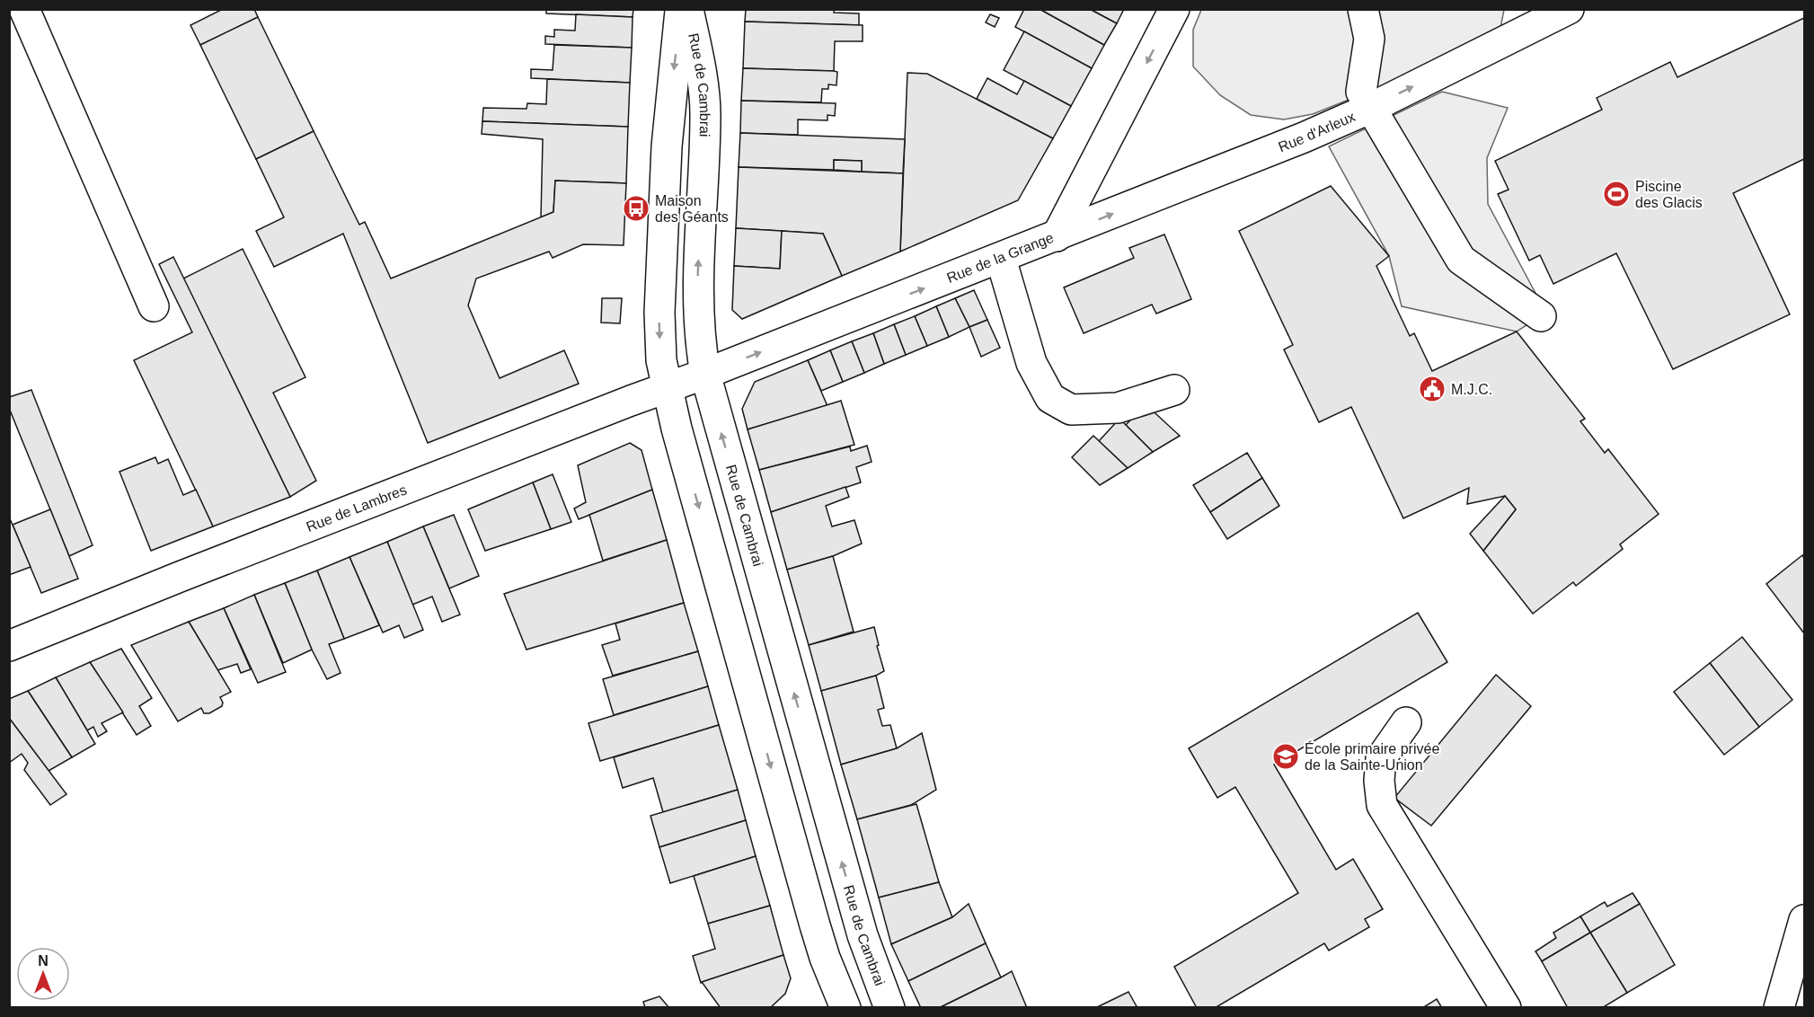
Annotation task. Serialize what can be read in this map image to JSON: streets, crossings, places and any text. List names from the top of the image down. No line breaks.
{"streets":{"street":["Rue de Cambrai","Rue d'Arleux","Rue de la Grange","Rue de Lambres"]},"crossings":[["Rue de Cambrai","Rue de la Grange"],["Rue de Cambrai","Rue de Lambres"],["Rue d'Arleux","Rue de la Grange"],["Rue de la Grange","Rue de Lambres"]],"one_way":["Rue d'Arleux"],"places":{"sports":["Piscine des Glacis"],"bus stop":["Maison des Géants"],"public building":["M.J.C."],"school or university":["École primaire privée de la Sainte-Union"]},"north":"top"}
